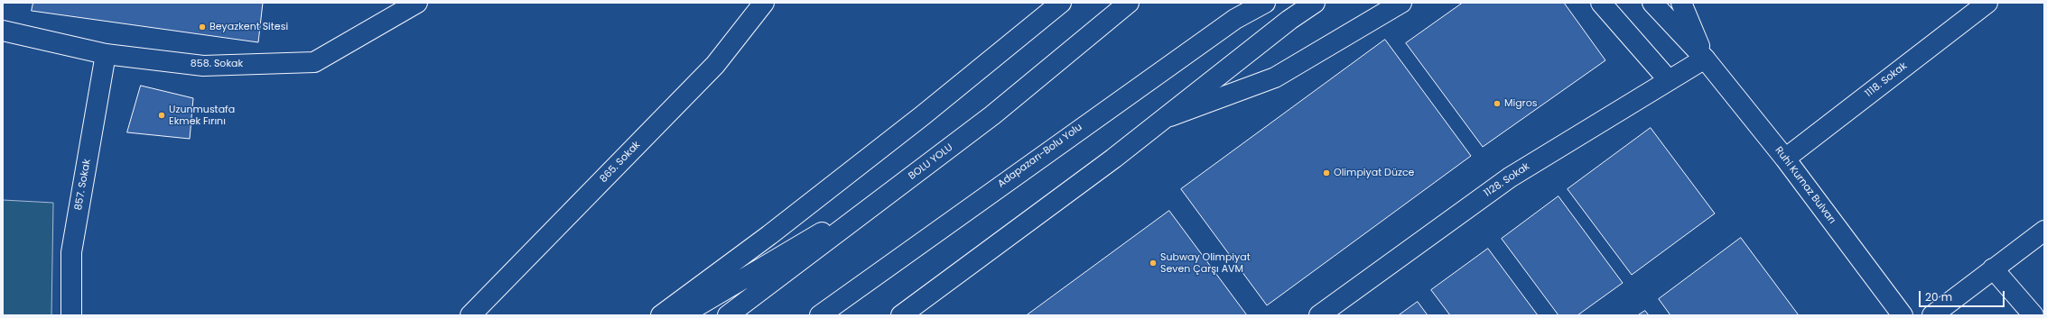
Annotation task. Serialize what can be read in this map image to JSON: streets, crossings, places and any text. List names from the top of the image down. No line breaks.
{"streets":{"main road":["858. Sokak","1118. Sokak","Adapazarı-Bolu Yolu","865. Sokak","BOLU YOLU","1128. Sokak","857. Sokak","Ruhi Kurnaz Bulvarı"]},"crossings":[["858. Sokak","857. Sokak"],["1118. Sokak","Ruhi Kurnaz Bulvarı"],["1128. Sokak","Ruhi Kurnaz Bulvarı"]],"places":["Beyazkent Sitesi","Migros","Uzunmustafa Ekmek Fırını","Olimpiyat Düzce","Subway Olimpiyat Seven Çarşı AVM"],"scale_bar":"20 m"}
